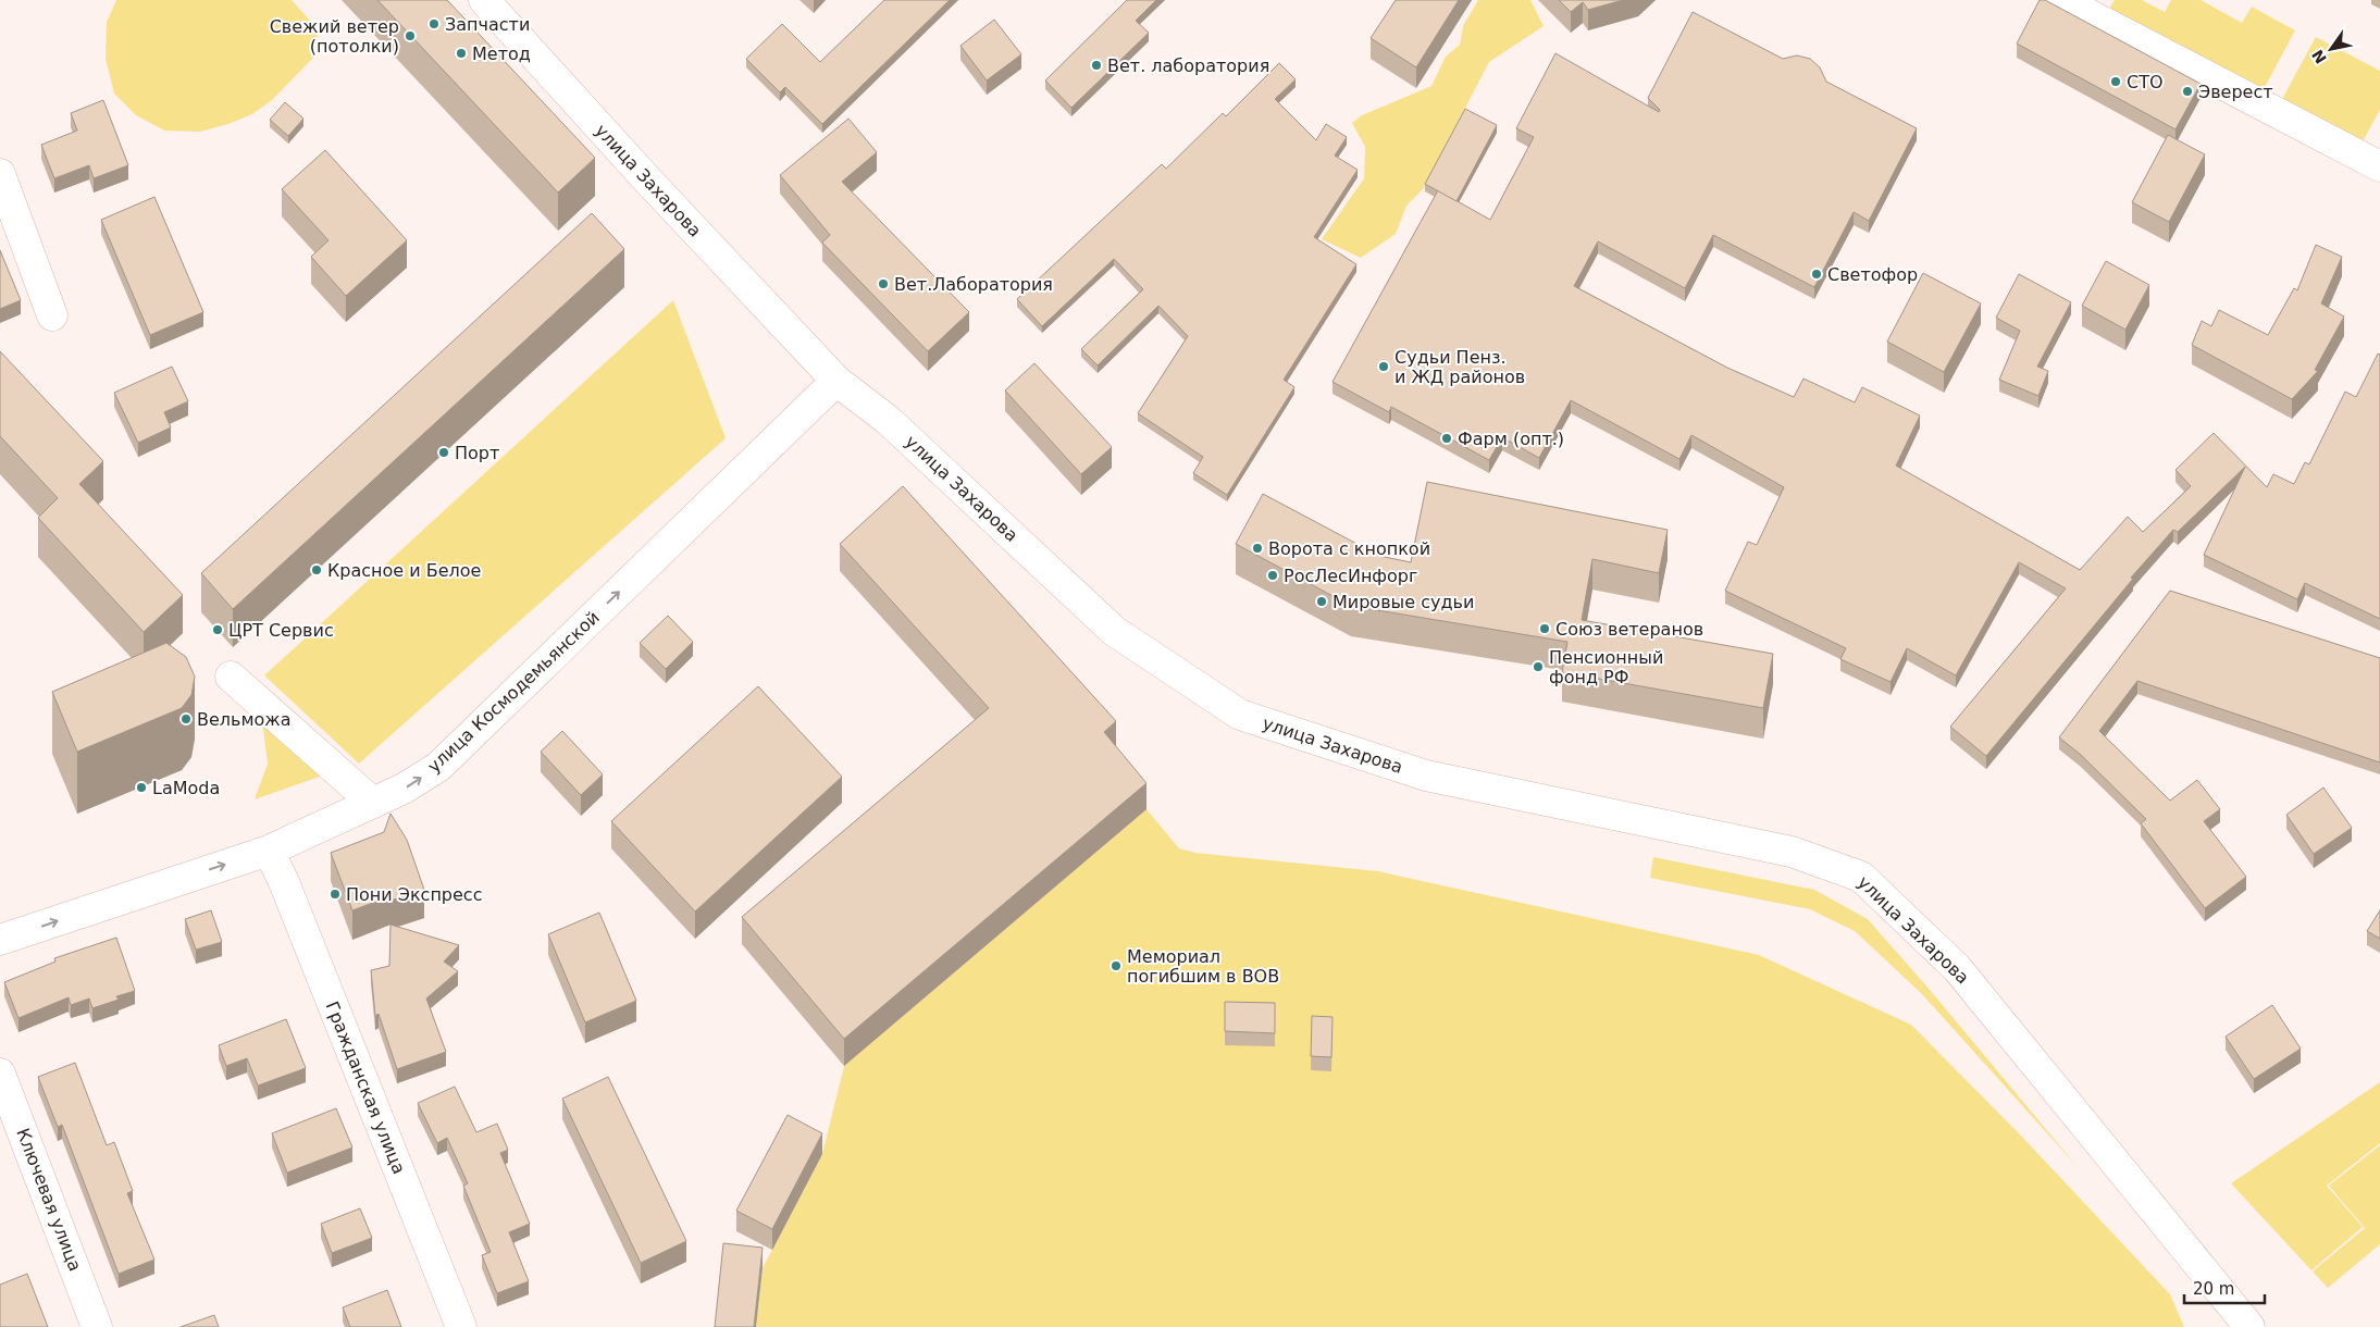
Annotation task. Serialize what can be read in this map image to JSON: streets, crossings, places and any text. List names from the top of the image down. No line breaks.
{"streets":{"main road":["улица Захарова","улица Космодемьянской","Гражданская улица","Ключевая улица"]},"crossings":[["улица Захарова","улица Космодемьянской"],["улица Космодемьянской","Гражданская улица"]],"one_way":["улица Космодемьянской"],"places":["Запчасти","Свежий ветер (потолки)","Метод","Вет. лаборатория","СТО","Эверест","Светофор","Вет.Лаборатория","Судьи Пенз. и ЖД районов","Фарм (опт.)","Порт","Ворота с кнопкой","Красное и Белое","РосЛесИнфорг","Мировые судьи","Союз ветеранов","ЦРТ Сервис","Пенсионный фонд РФ","Вельможа","LaModa","Пони Экспресс","Мемориал погибшим в ВОВ"],"scale_bar":"20 m","north":"bottom left"}
